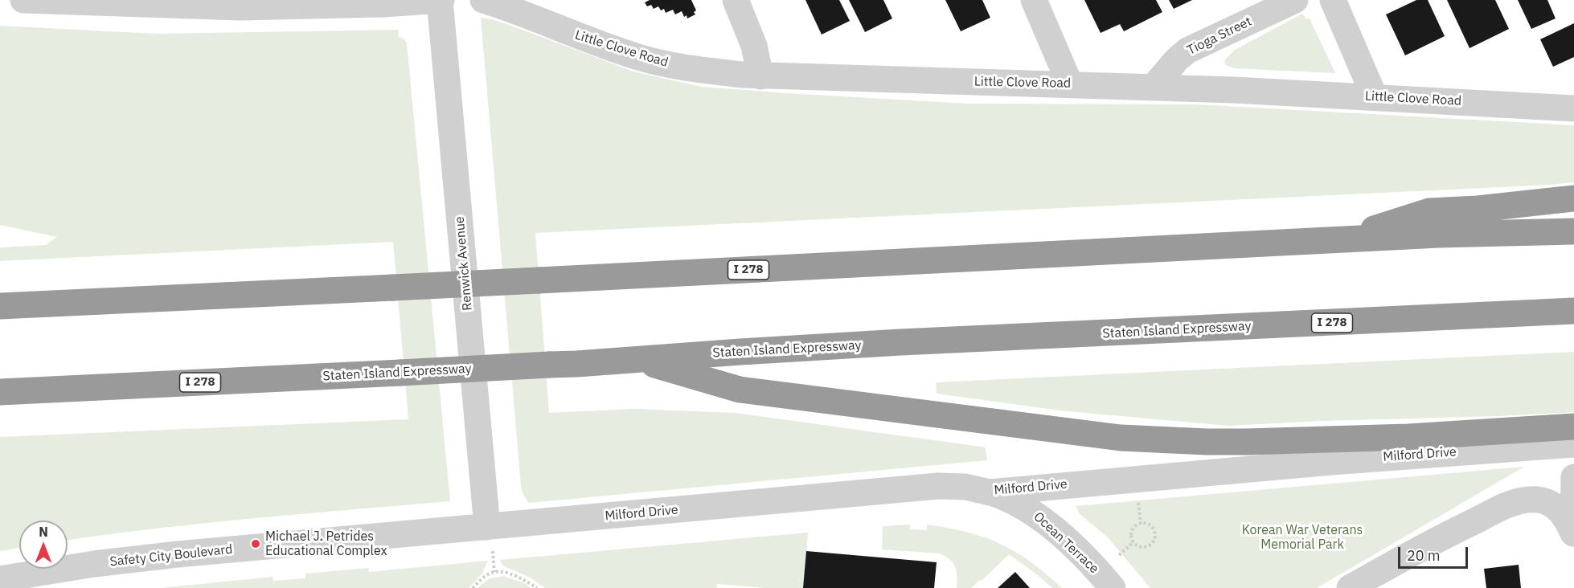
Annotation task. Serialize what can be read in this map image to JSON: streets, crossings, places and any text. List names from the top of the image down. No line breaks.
{"streets":{"highway":["I 278","Staten Island Expressway"],"street":["Tioga Street","Little Clove Road","Renwick Avenue","Milford Drive","Ocean Terrace","Safety City Boulevard"]},"crossings":[["Tioga Street","Little Clove Road"],["Renwick Avenue","Milford Drive"],["Renwick Avenue","Safety City Boulevard"],["Milford Drive","Ocean Terrace"],["Milford Drive","Safety City Boulevard"]],"parks":["Korean War Veterans Memorial Park"],"places":["Michael J. Petrides Educational Complex"],"scale_bar":"20 m","north":"top"}
